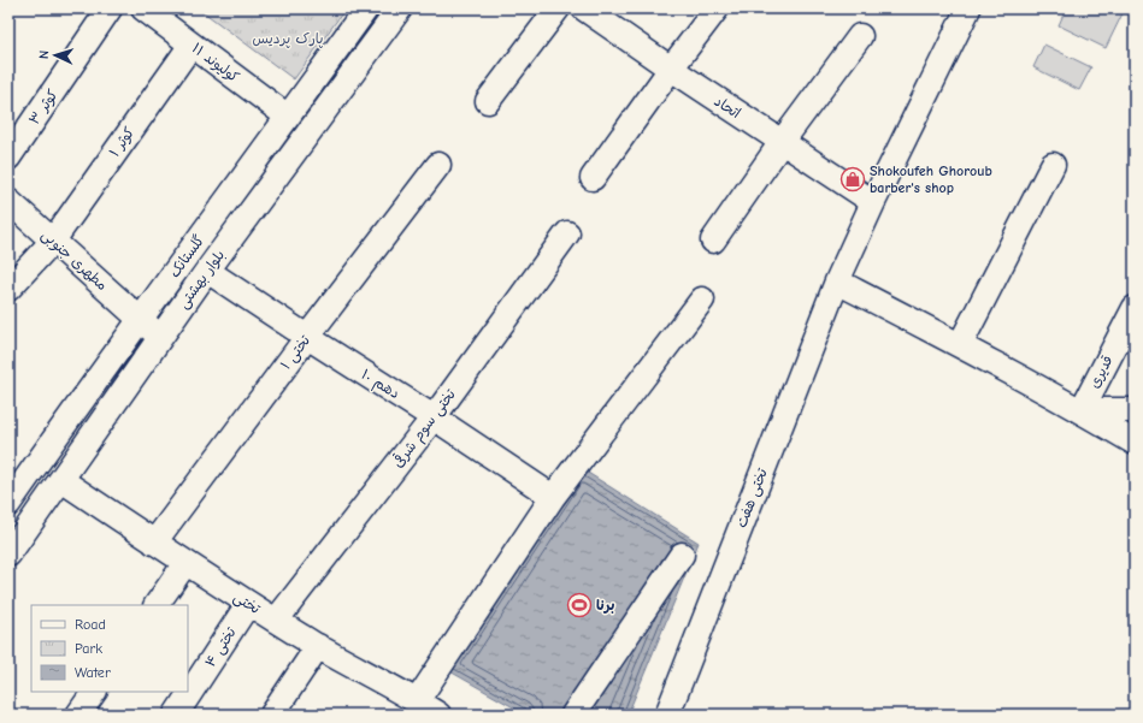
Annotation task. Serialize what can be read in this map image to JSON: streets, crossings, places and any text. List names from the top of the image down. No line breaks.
{"streets":{"street":["کولیوند ۱۱","کوثر ۳","اتحاد","کوثر ۱","گلستانک","مطهری جنوبی","بلوار بهشتی","تختی ۱","قدیری","دهم ۱۰","تختی سوم شرقی","تختی هفت","تختی","تختی ۴"]},"crossings":[["کولیوند ۱۱","کوثر ۱"],["کولیوند ۱۱","گلستانک"],["اتحاد","تختی هفت"],["کوثر ۱","مطهری جنوبی"],["گلستانک","مطهری جنوبی"],["مطهری جنوبی","بلوار بهشتی"],["بلوار بهشتی","دهم ۱۰"],["بلوار بهشتی","تختی"],["تختی ۱","دهم ۱۰"],["تختی ۱","تختی"],["دهم ۱۰","تختی سوم شرقی"],["تختی سوم شرقی","تختی"],["تختی","تختی ۴"]],"parks":["پارک پردیس"],"places":{"shop":["Shokoufeh Ghoroub barber's shop"],"sports":["برنا"]},"legend":["Road","Park","Water"],"north":"left"}
